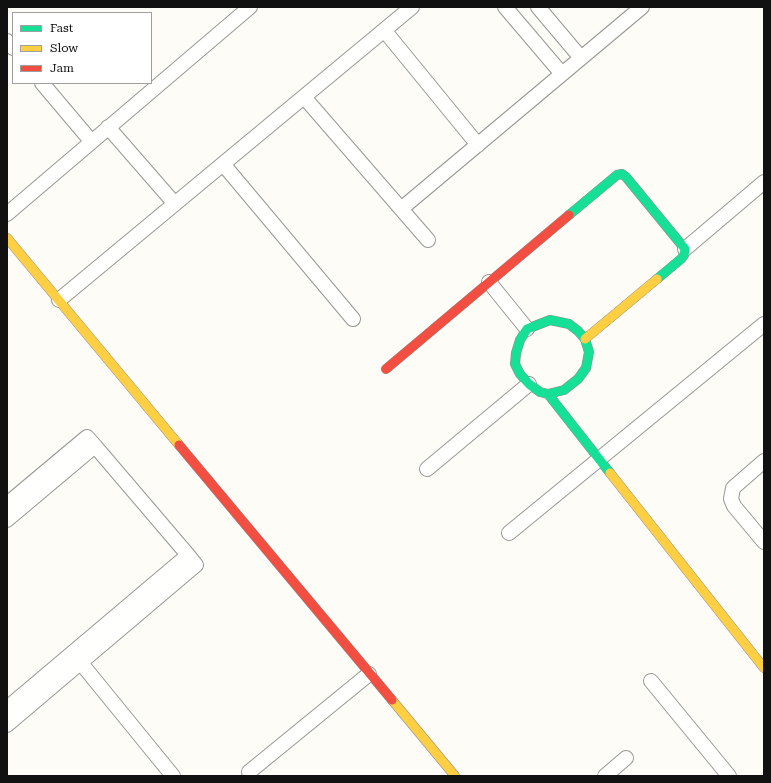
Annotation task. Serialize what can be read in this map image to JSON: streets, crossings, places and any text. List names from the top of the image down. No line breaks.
{"legend":["Fast","Slow","Jam"]}
